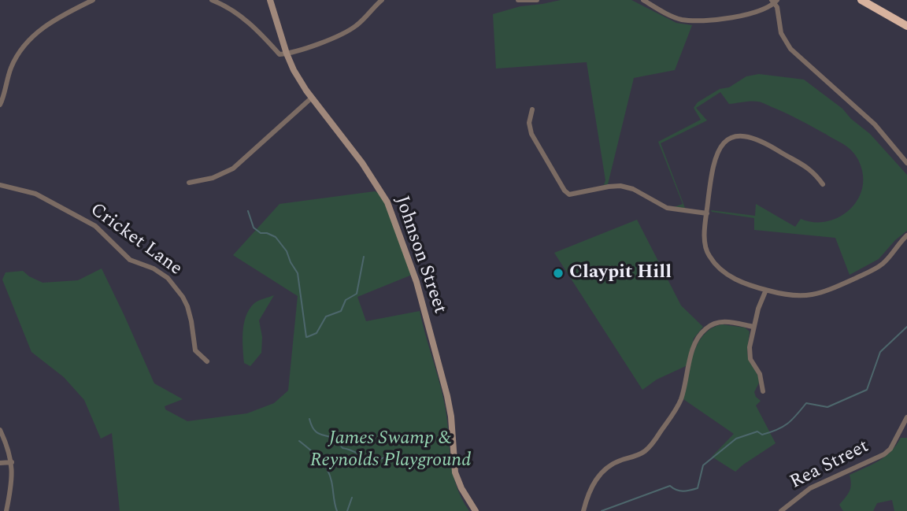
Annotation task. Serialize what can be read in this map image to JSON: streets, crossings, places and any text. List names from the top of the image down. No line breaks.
{"streets":{"street":["Cricket Lane","Johnson Street","Rea Street"]},"parks":["James Swamp & Reynolds Playground"],"places":["Claypit Hill"]}
